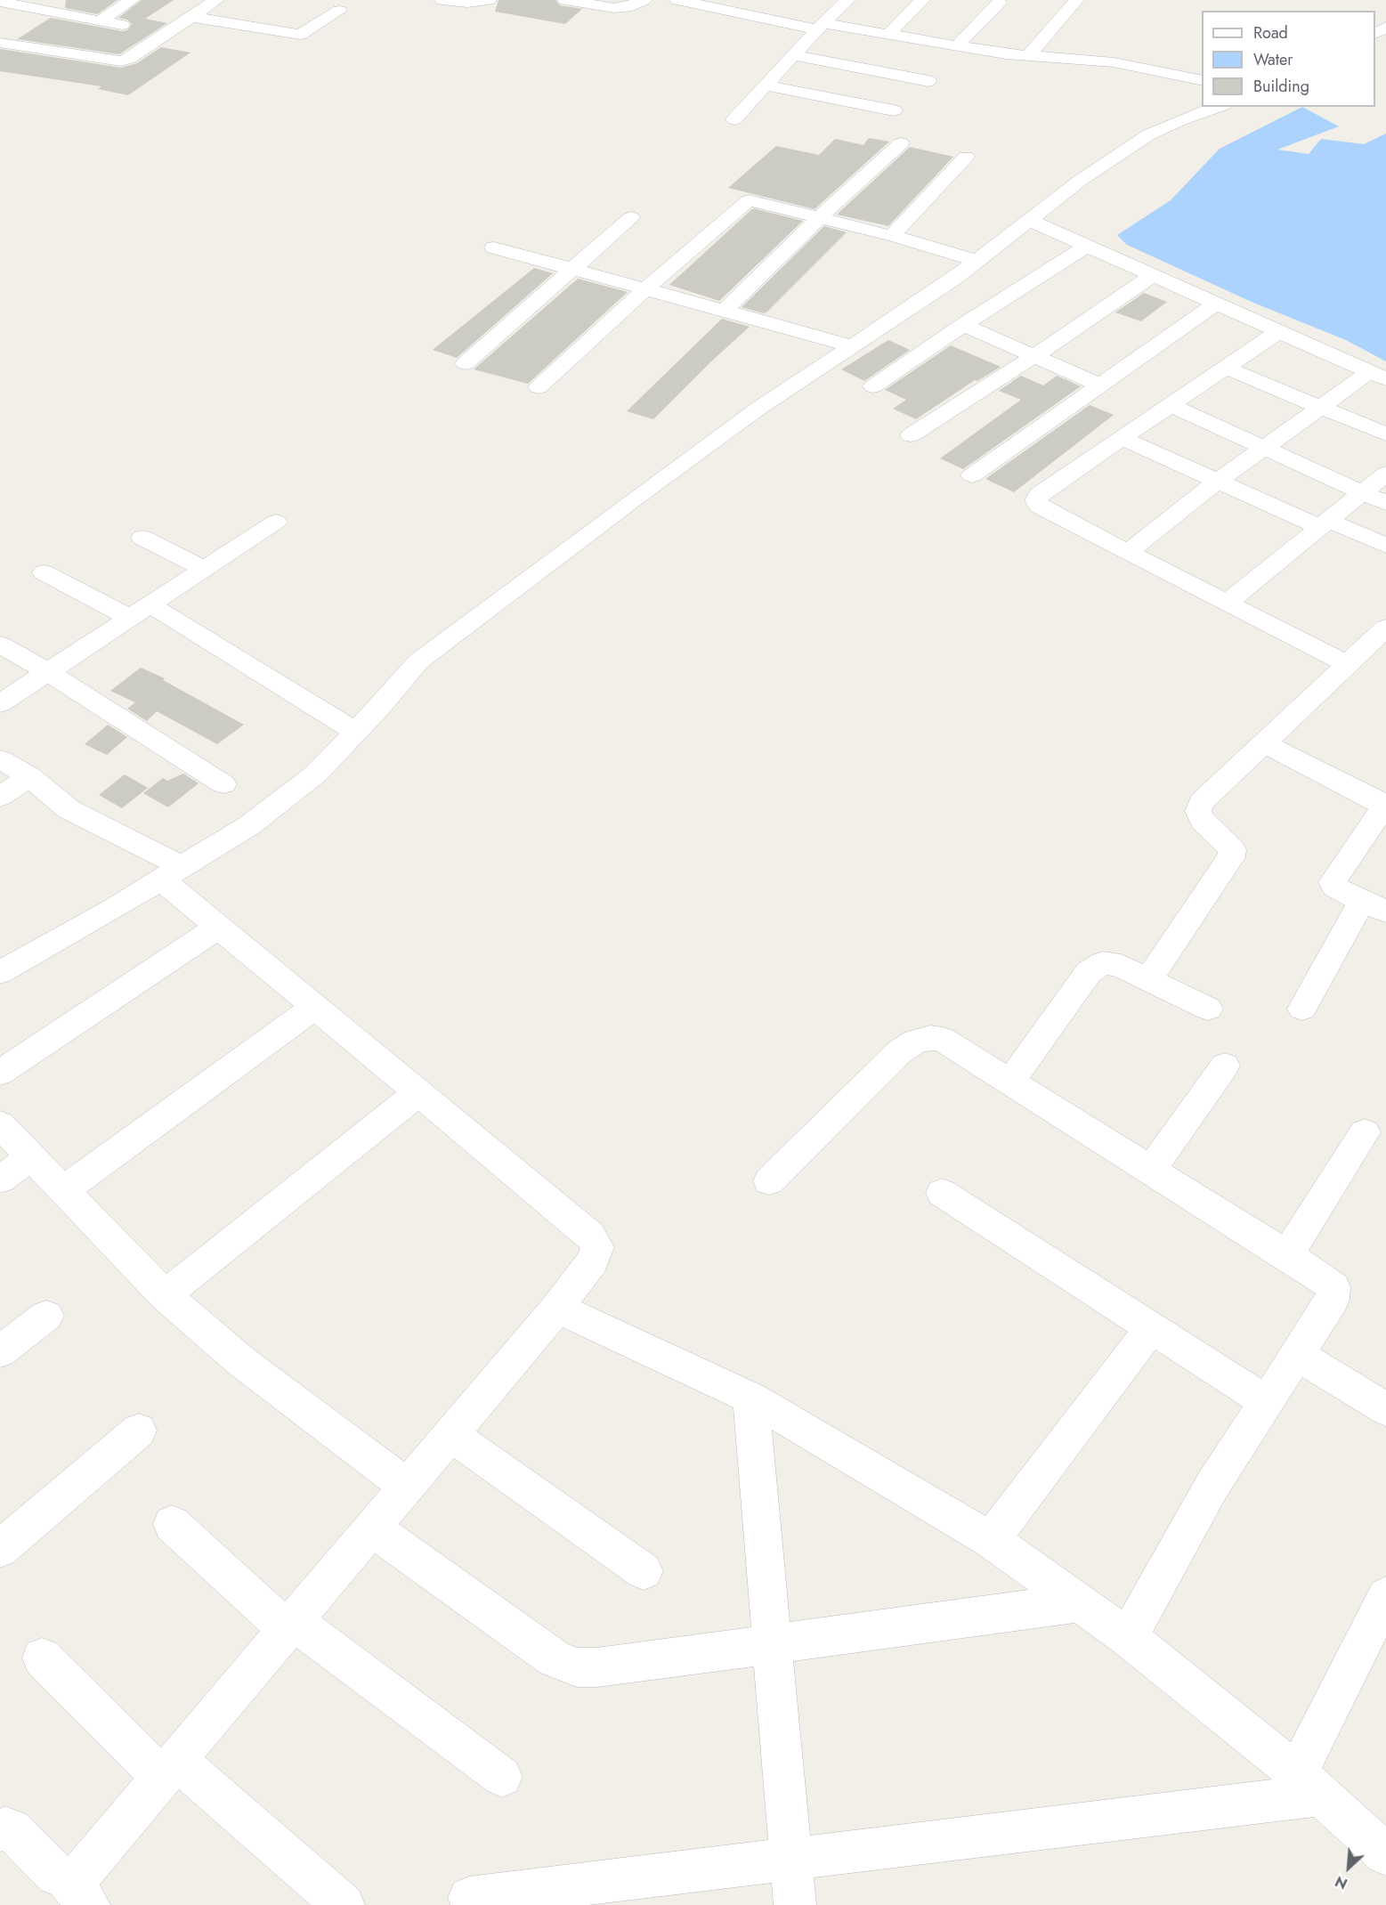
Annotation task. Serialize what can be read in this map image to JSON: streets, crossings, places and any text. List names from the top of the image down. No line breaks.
{"legend":["Road","Water","Building"],"north":"bottom left"}
